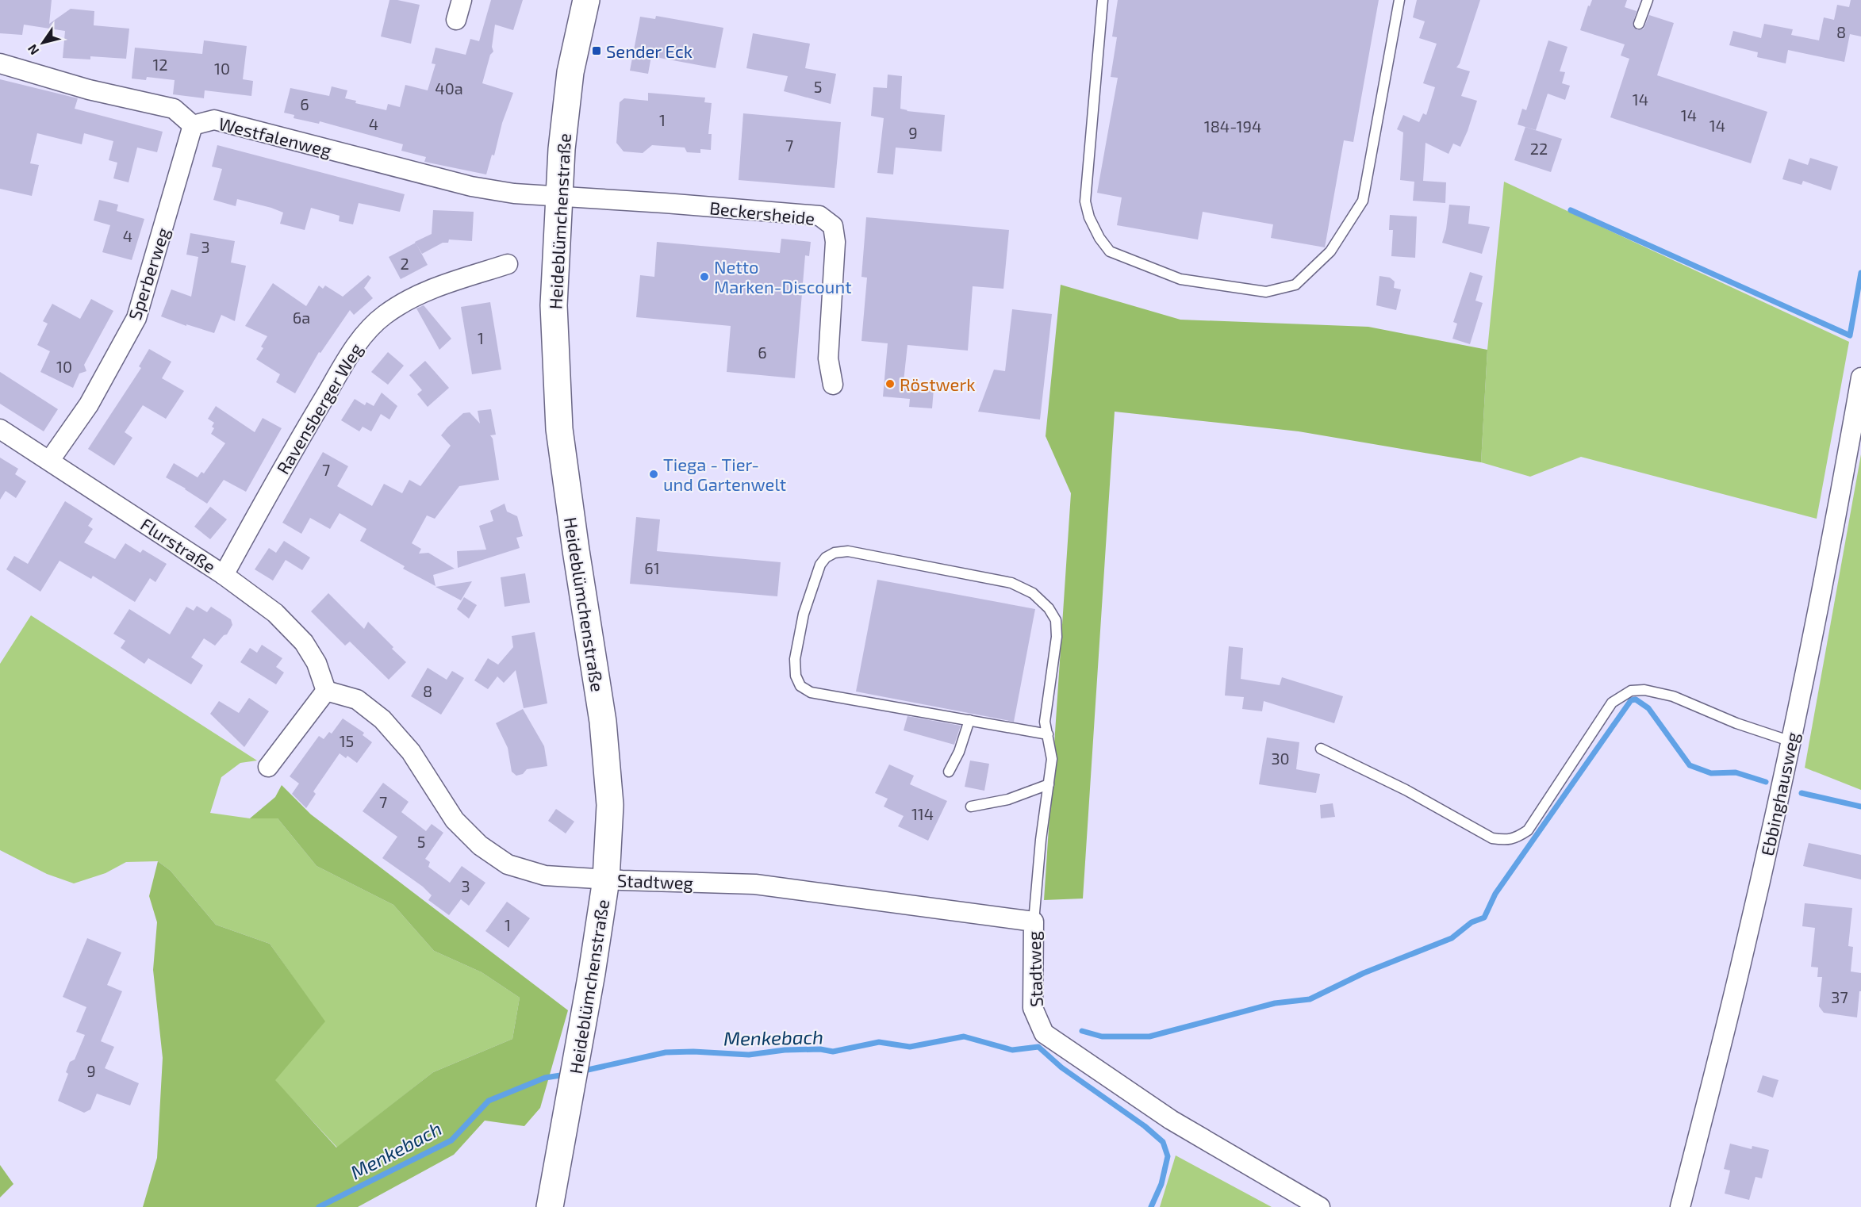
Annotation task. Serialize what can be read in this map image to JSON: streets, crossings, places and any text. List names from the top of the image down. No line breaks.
{"streets":{"street":["Westfalenweg","Beckersheide","Heideblümchenstraße","Sperberweg","Ravensberger Weg","Flurstraße","Ebbinghausweg","Stadtweg"]},"crossings":[["Westfalenweg","Beckersheide"],["Westfalenweg","Heideblümchenstraße"],["Westfalenweg","Sperberweg"],["Beckersheide","Heideblümchenstraße"],["Heideblümchenstraße","Stadtweg"],["Sperberweg","Flurstraße"],["Ravensberger Weg","Flurstraße"]],"water":["Menkebach"],"places":{"transit":["Sender Eck"],"other":["Netto Marken-Discount","Röstwerk","Tiega - Tier- und Gartenwelt"]},"house_numbers":["8","12","10","5","40a","14","6","14","1","4","14","184-194","9","7","22","4","3","2","6a","1","6","10","7","61","8","15","30","7","114","5","3","1","37","9"],"north":"bottom left"}
